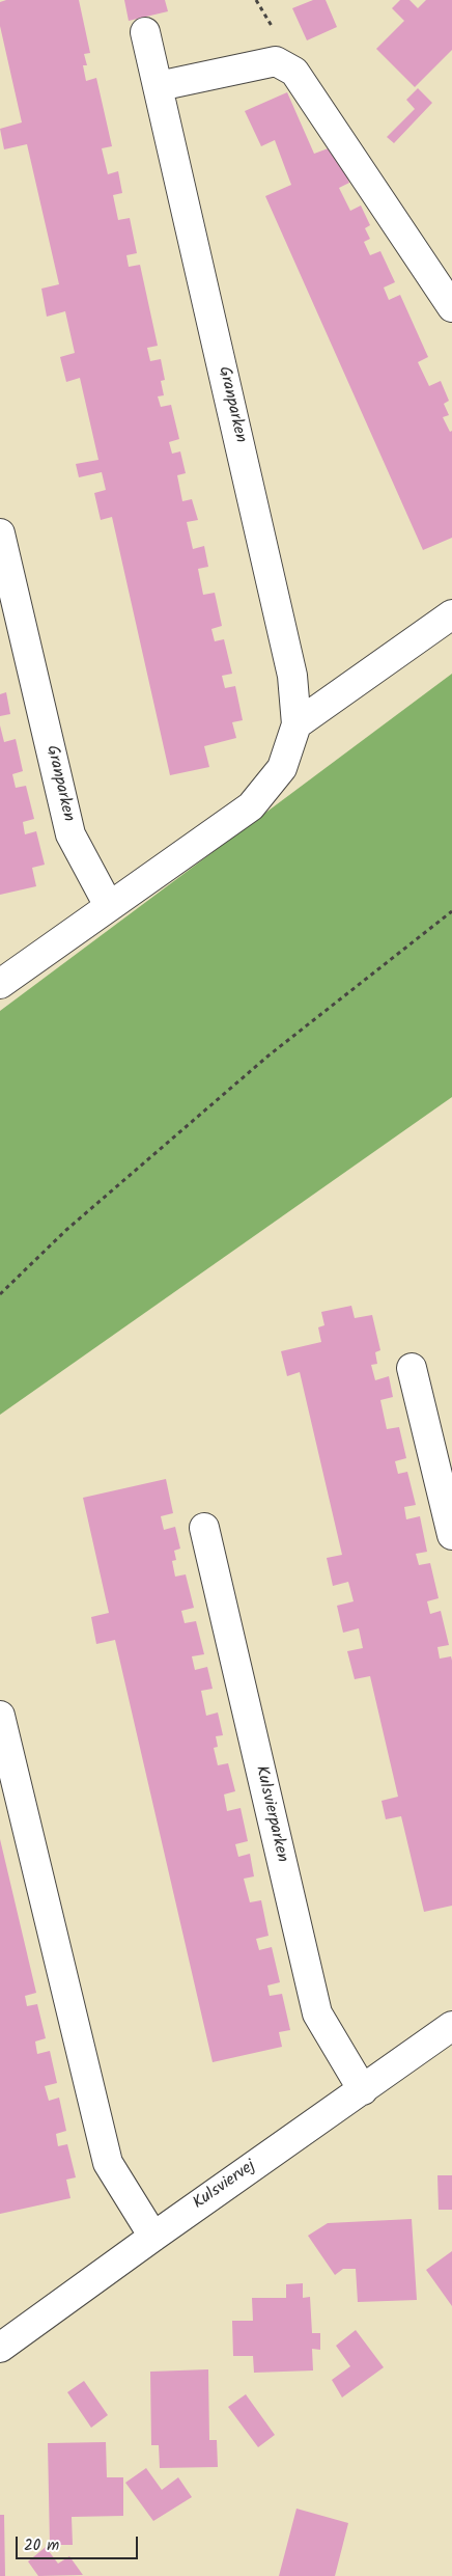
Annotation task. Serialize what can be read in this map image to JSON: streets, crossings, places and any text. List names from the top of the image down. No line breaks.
{"streets":{"street":["Granparken","Kulsvierparken","Kulsviervej"]},"crossings":[["Kulsvierparken","Kulsviervej"]],"scale_bar":"20 m"}
